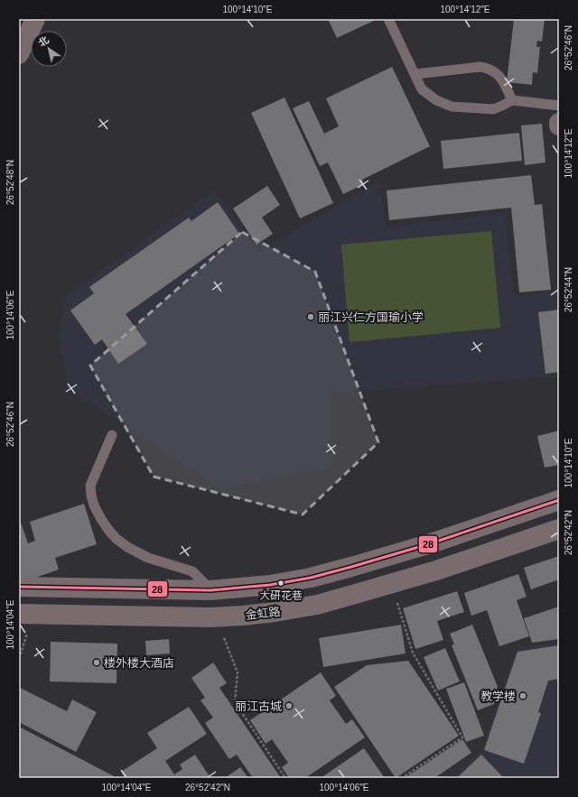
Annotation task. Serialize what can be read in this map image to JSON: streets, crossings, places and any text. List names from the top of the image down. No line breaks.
{"streets":{"main road":["金虹路"]},"places":["丽江兴仁方国瑜小学","大研花巷","楼外楼大酒店","教学楼","丽江古城"],"lines":["transit line 28"],"north":"top left","coordinates":["100°14'10\"E","100°14'12\"E","26°52'46\"N","26°52'48\"N","26°52'44\"N","100°14'06\"E","26°52'42\"N","100°14'04\"E"]}
